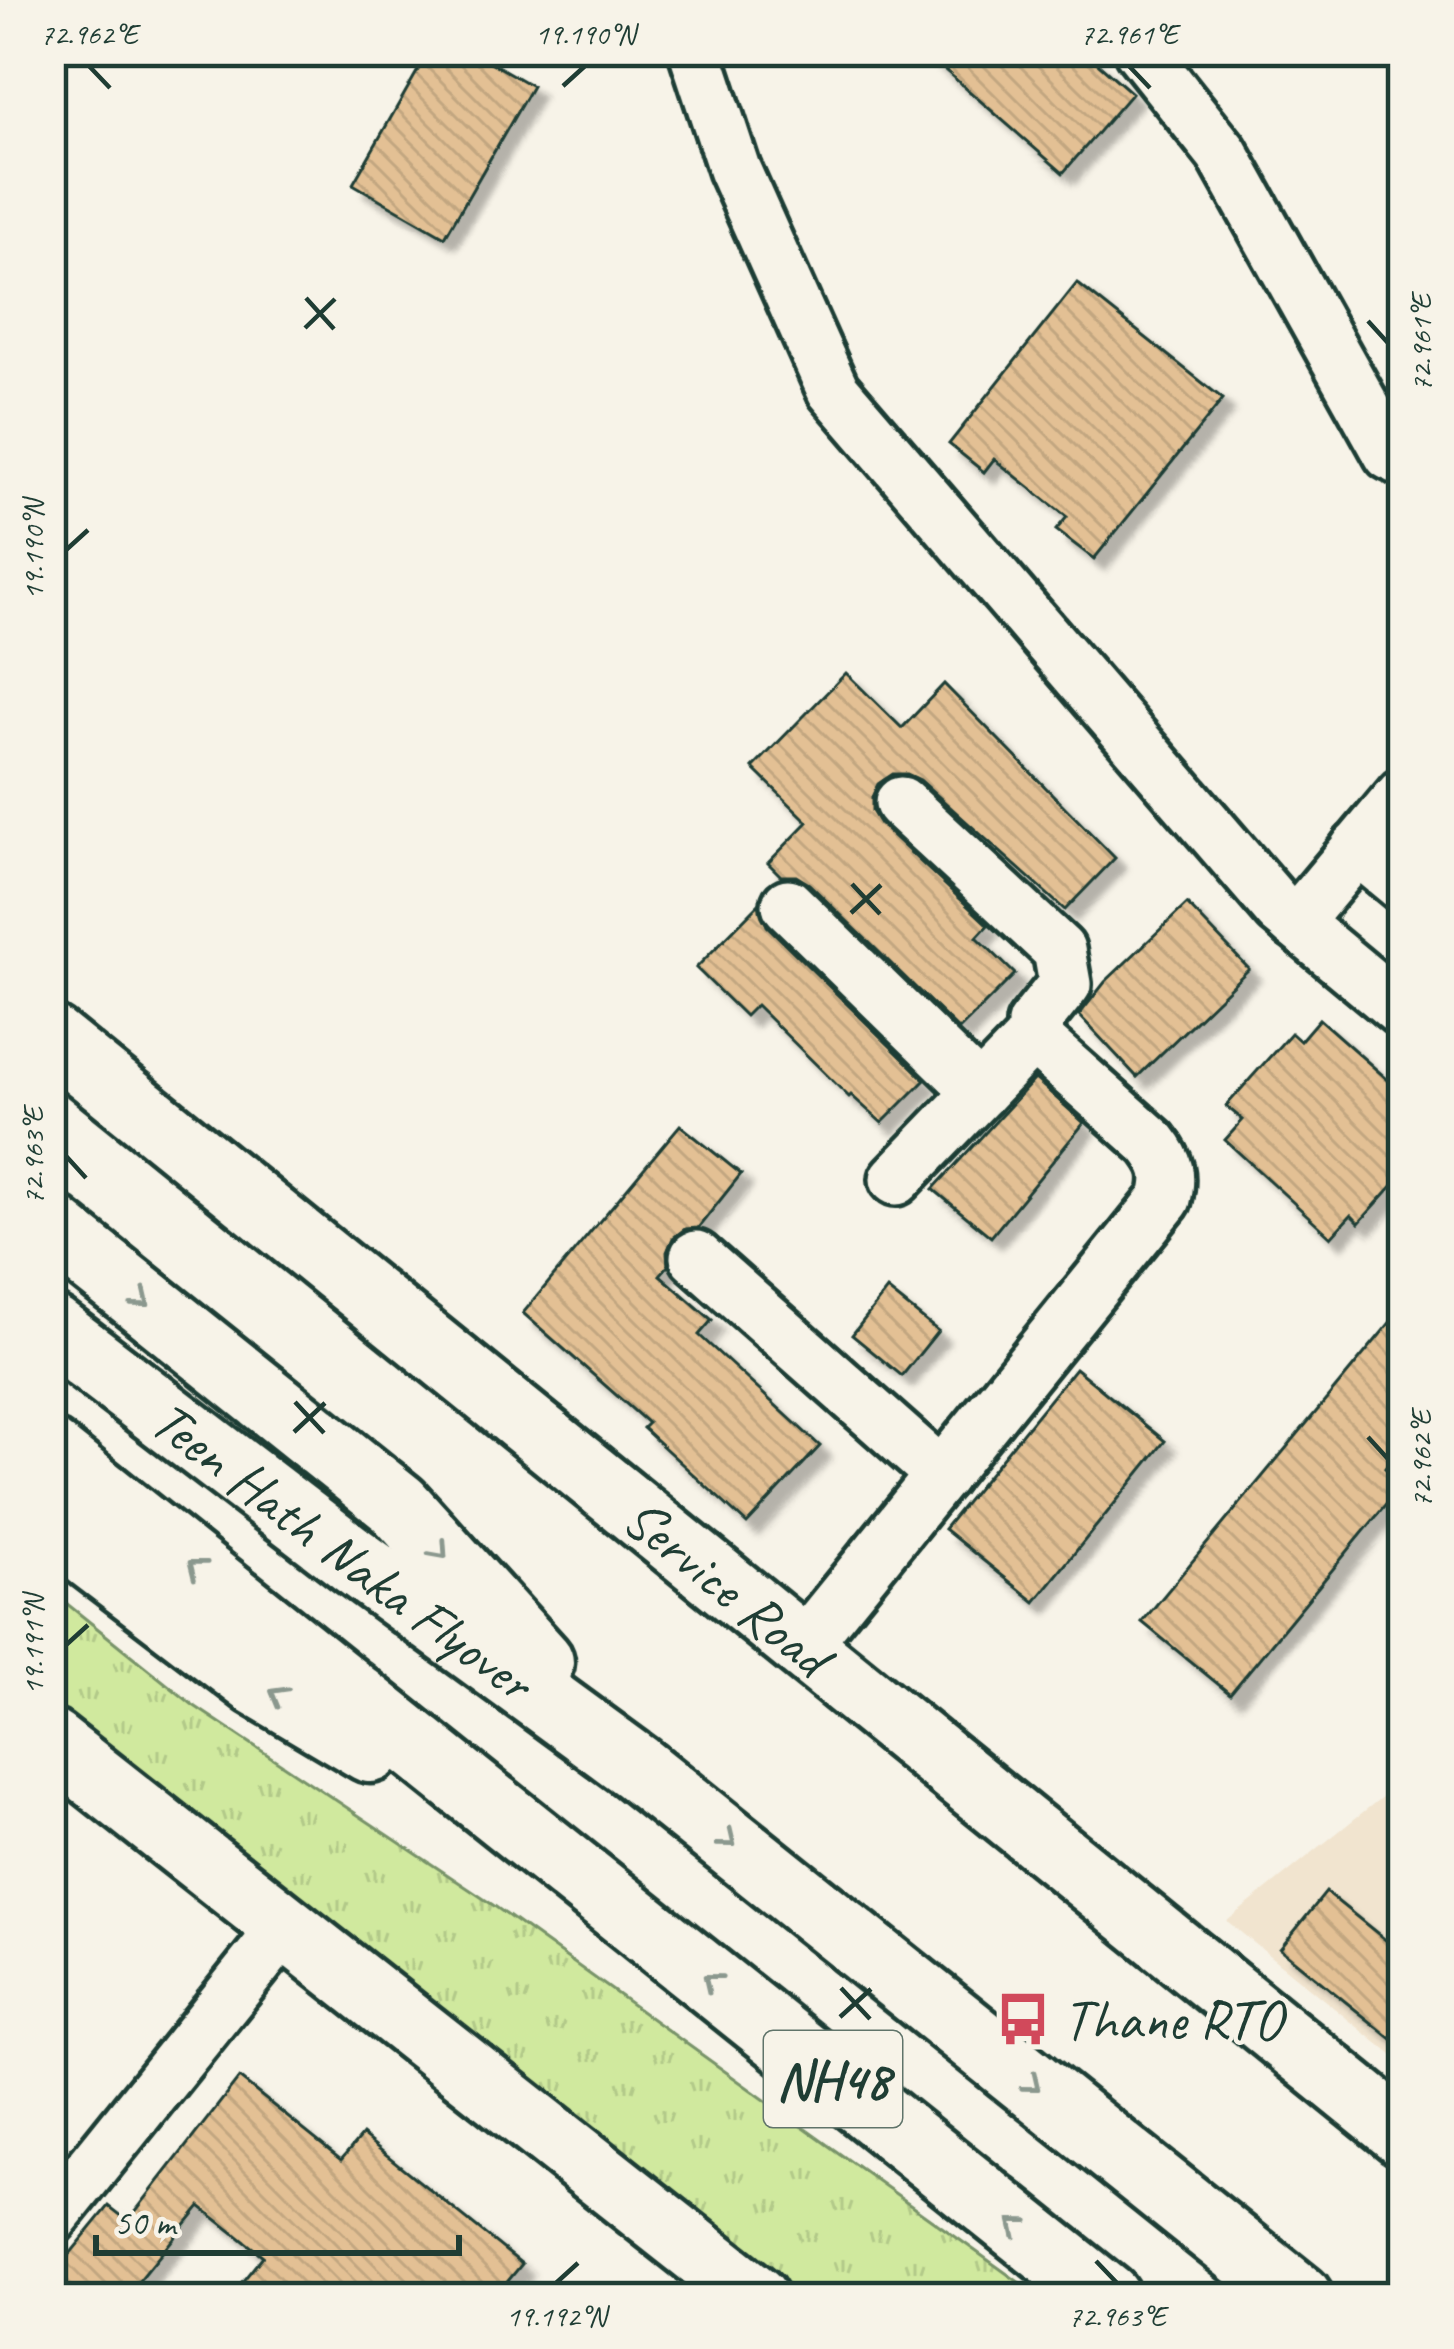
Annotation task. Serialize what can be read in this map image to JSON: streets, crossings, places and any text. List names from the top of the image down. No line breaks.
{"streets":{"highway":["Teen Hath Naka Flyover","NH48"],"street":["Service Road"]},"crossings":[["Teen Hath Naka Flyover","NH48"]],"places":{"bus stop":["Thane RTO"]},"scale_bar":"50 m","coordinates":["72.962°E","19.190°N","72.961°E","72.963°E","19.191°N","19.192°N"]}
